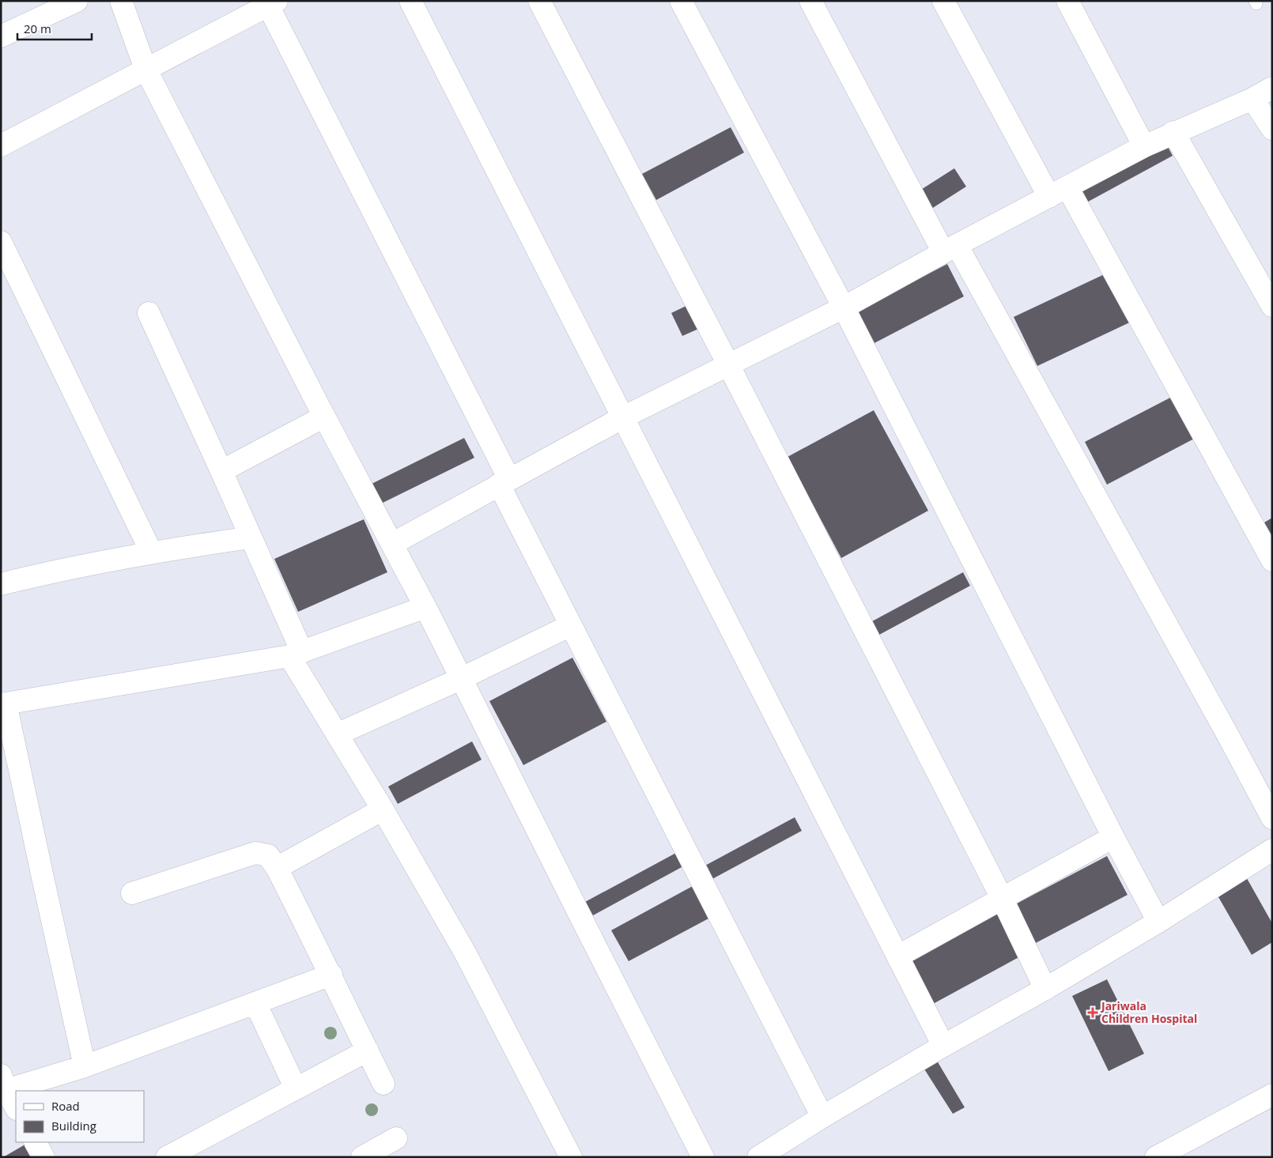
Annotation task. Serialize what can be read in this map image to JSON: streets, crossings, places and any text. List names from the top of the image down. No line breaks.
{"places":{"health":["Jariwala Children Hospital"]},"legend":["Road","Building"],"scale_bar":"20 m"}
